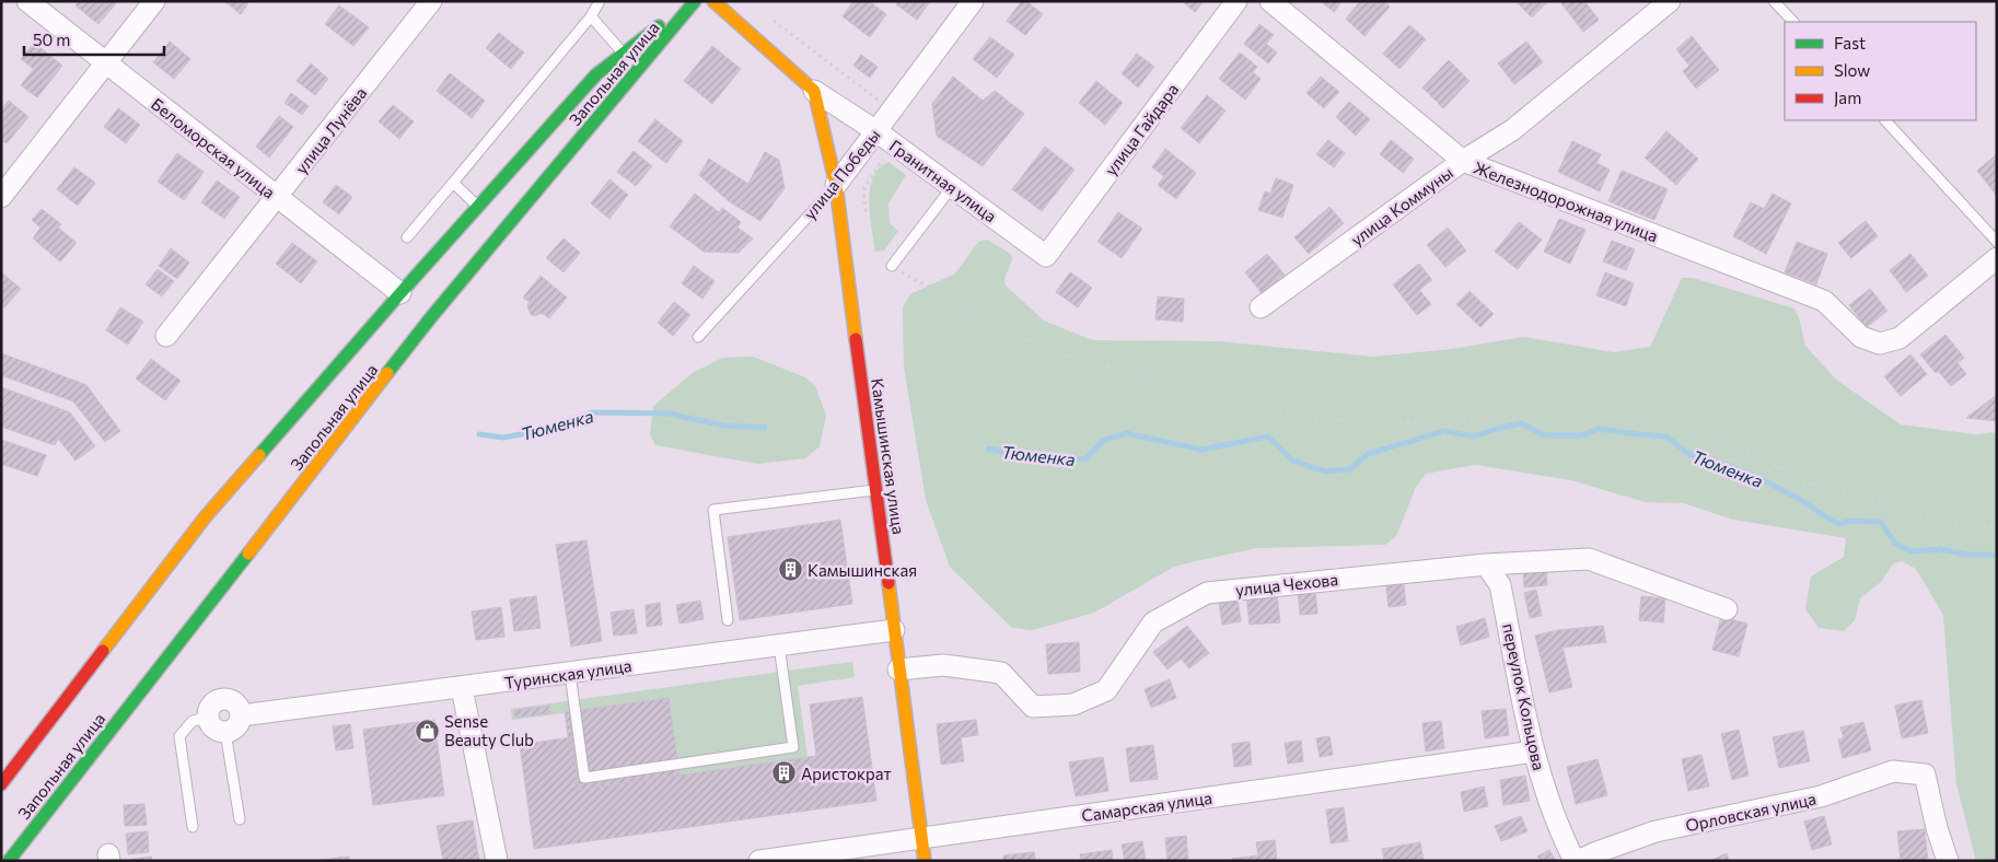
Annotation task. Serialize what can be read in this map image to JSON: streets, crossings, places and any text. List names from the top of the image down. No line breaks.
{"streets":{"street":["Запольная улица","улица Гайдара","улица Лунёва","Беломорская улица","улица Победы","Гранитная улица","Железнодорожная улица","улица Коммуны","Камышинская улица","улица Чехова","Туринская улица","переулок Кольцова","Самарская улица","Орловская улица"]},"crossings":[["Запольная улица","Беломорская улица"],["улица Гайдара","Гранитная улица"],["улица Лунёва","Беломорская улица"],["улица Победы","Гранитная улица"],["улица Победы","Камышинская улица"],["Гранитная улица","Камышинская улица"],["Железнодорожная улица","улица Коммуны"],["Камышинская улица","улица Чехова"],["Камышинская улица","Туринская улица"],["Камышинская улица","Самарская улица"],["улица Чехова","переулок Кольцова"],["переулок Кольцова","Самарская улица"],["переулок Кольцова","Орловская улица"]],"water":["Тюменка"],"places":{"building":["Камышинская","Аристократ"],"shop":["Sense Beauty Club"]},"legend":["Fast","Slow","Jam"],"scale_bar":"50 m"}
